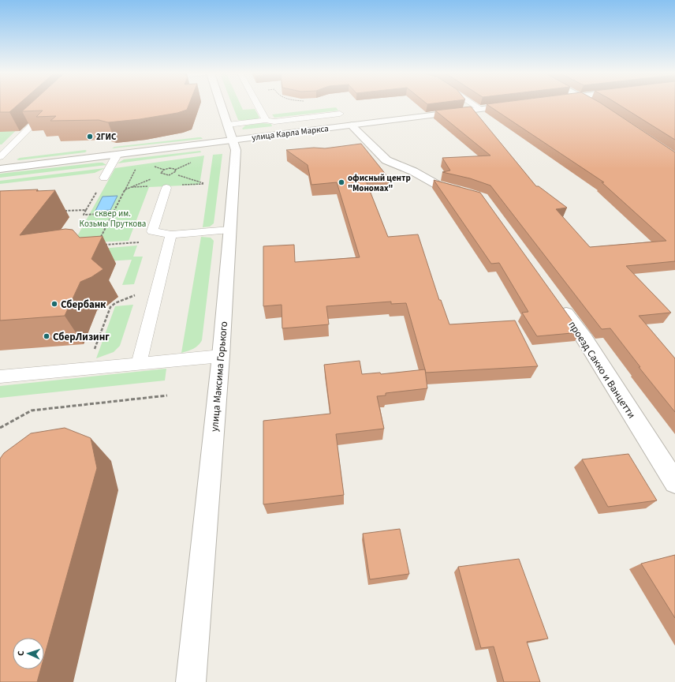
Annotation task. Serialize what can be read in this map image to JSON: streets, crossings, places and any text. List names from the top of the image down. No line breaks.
{"streets":{"street":["улица Карла Маркса","проезд Сакко и Ванцетти","улица Максима Горького"]},"crossings":[["улица Карла Маркса","улица Максима Горького"]],"parks":["сквер им. Козьмы Пруткова"],"places":["2ГИС","офисный центр \"Мономах\"","Сбербанк","СберЛизинг"],"north":"left"}
